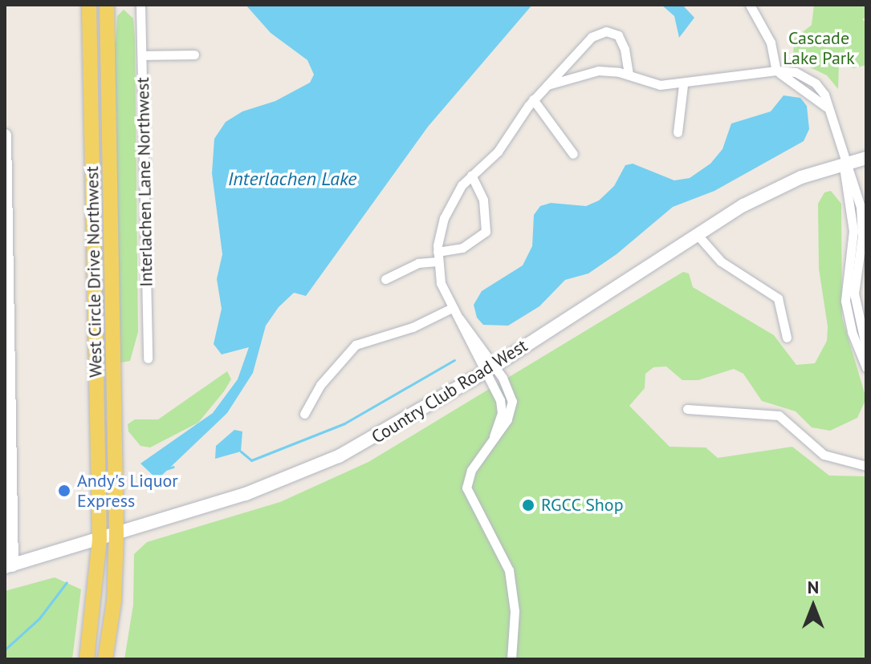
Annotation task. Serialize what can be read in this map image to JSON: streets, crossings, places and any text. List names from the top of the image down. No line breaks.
{"streets":{"main road":["West Circle Drive Northwest","Country Club Road West"],"street":["Interlachen Lane Northwest"]},"crossings":[["West Circle Drive Northwest","Country Club Road West"]],"water":["Interlachen Lake"],"parks":["Cascade Lake Park"],"places":["Andy's Liquor Express","RGCC Shop"],"north":"top"}
